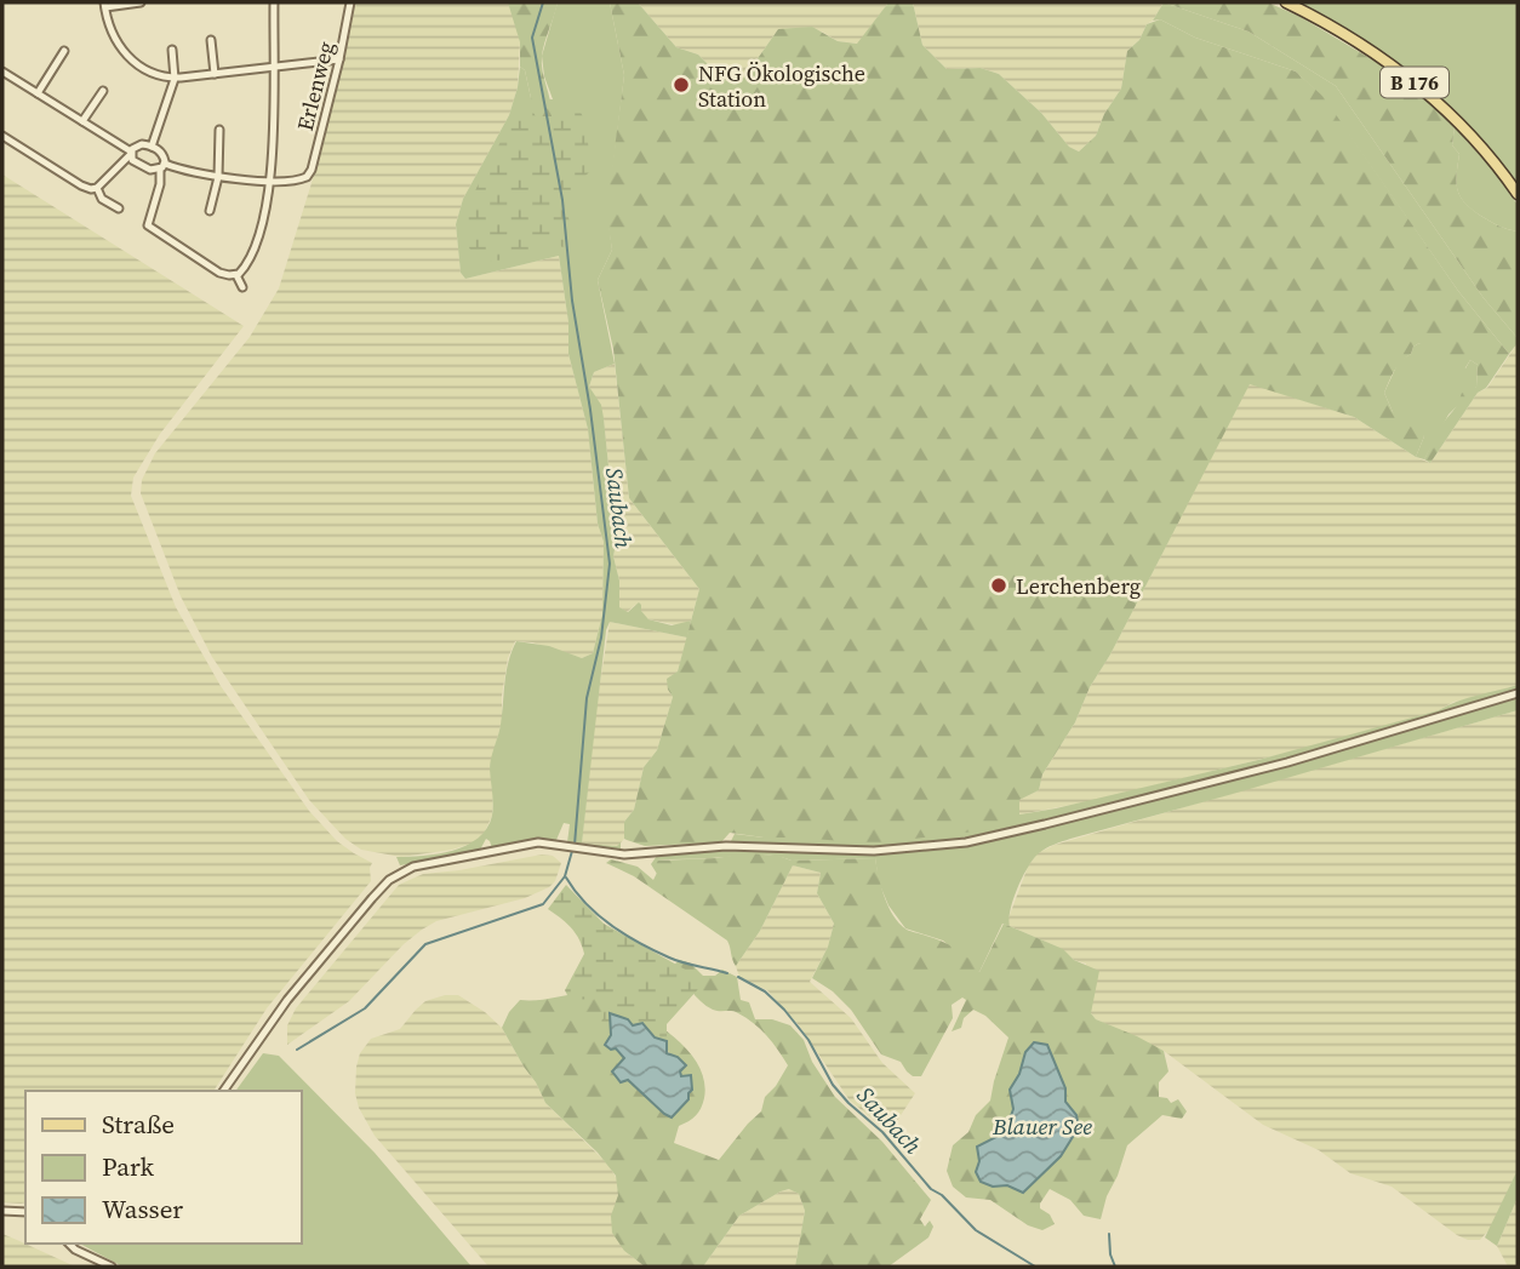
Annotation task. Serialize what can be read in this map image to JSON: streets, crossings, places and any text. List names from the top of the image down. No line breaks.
{"streets":{"main road":["B 176"],"street":["Erlenweg"]},"water":["Saubach","Blauer See"],"places":["NFG Ökologische Station","Lerchenberg"],"legend":["Straße","Park","Wasser"]}
